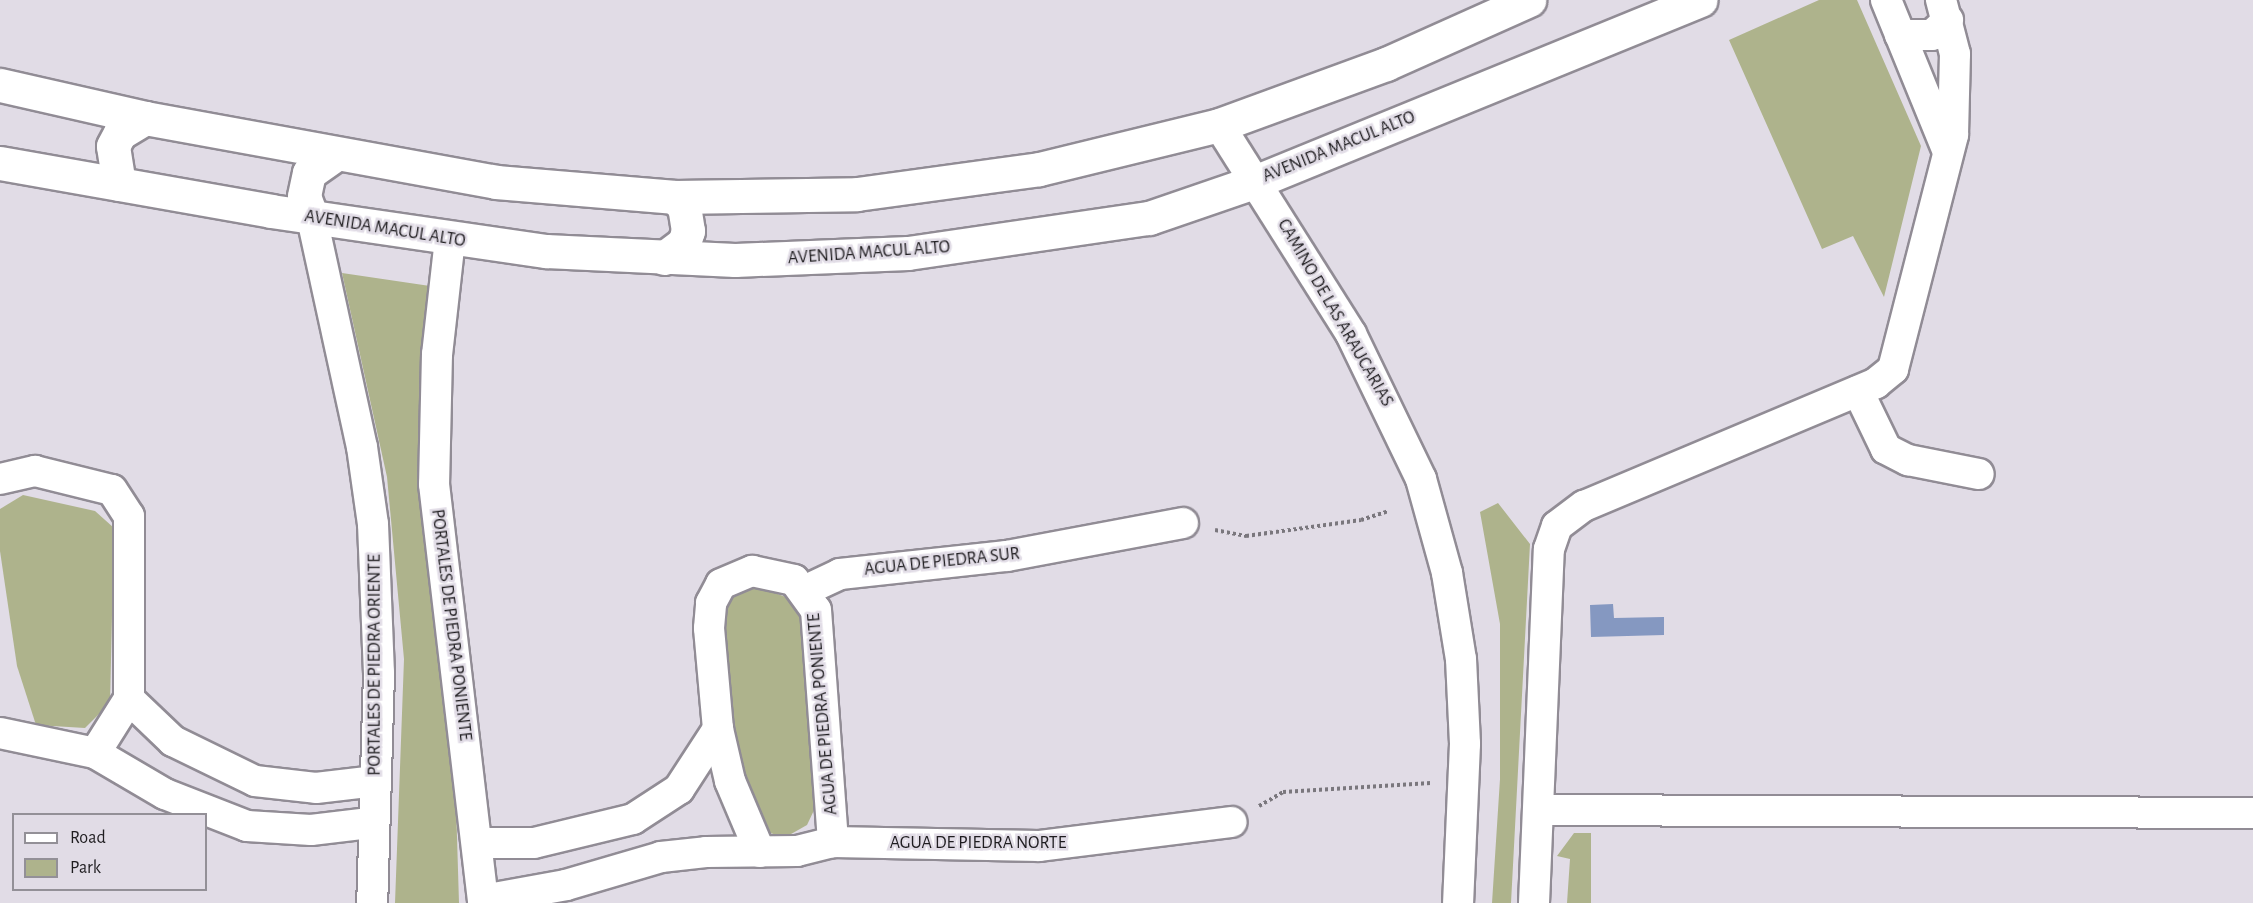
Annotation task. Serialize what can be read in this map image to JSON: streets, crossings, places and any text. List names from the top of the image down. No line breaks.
{"streets":{"street":["AVENIDA MACUL ALTO","CAMINO DE LAS ARAUCARIAS","AGUA DE PIEDRA SUR","PORTALES DE PIEDRA PONIENTE","PORTALES DE PIEDRA ORIENTE","AGUA DE PIEDRA PONIENTE","AGUA DE PIEDRA NORTE"]},"crossings":[["AVENIDA MACUL ALTO","CAMINO DE LAS ARAUCARIAS"],["AVENIDA MACUL ALTO","PORTALES DE PIEDRA PONIENTE"],["AVENIDA MACUL ALTO","PORTALES DE PIEDRA ORIENTE"],["AGUA DE PIEDRA SUR","AGUA DE PIEDRA PONIENTE"],["PORTALES DE PIEDRA PONIENTE","AGUA DE PIEDRA NORTE"],["AGUA DE PIEDRA PONIENTE","AGUA DE PIEDRA NORTE"]],"legend":["Road","Park"]}
